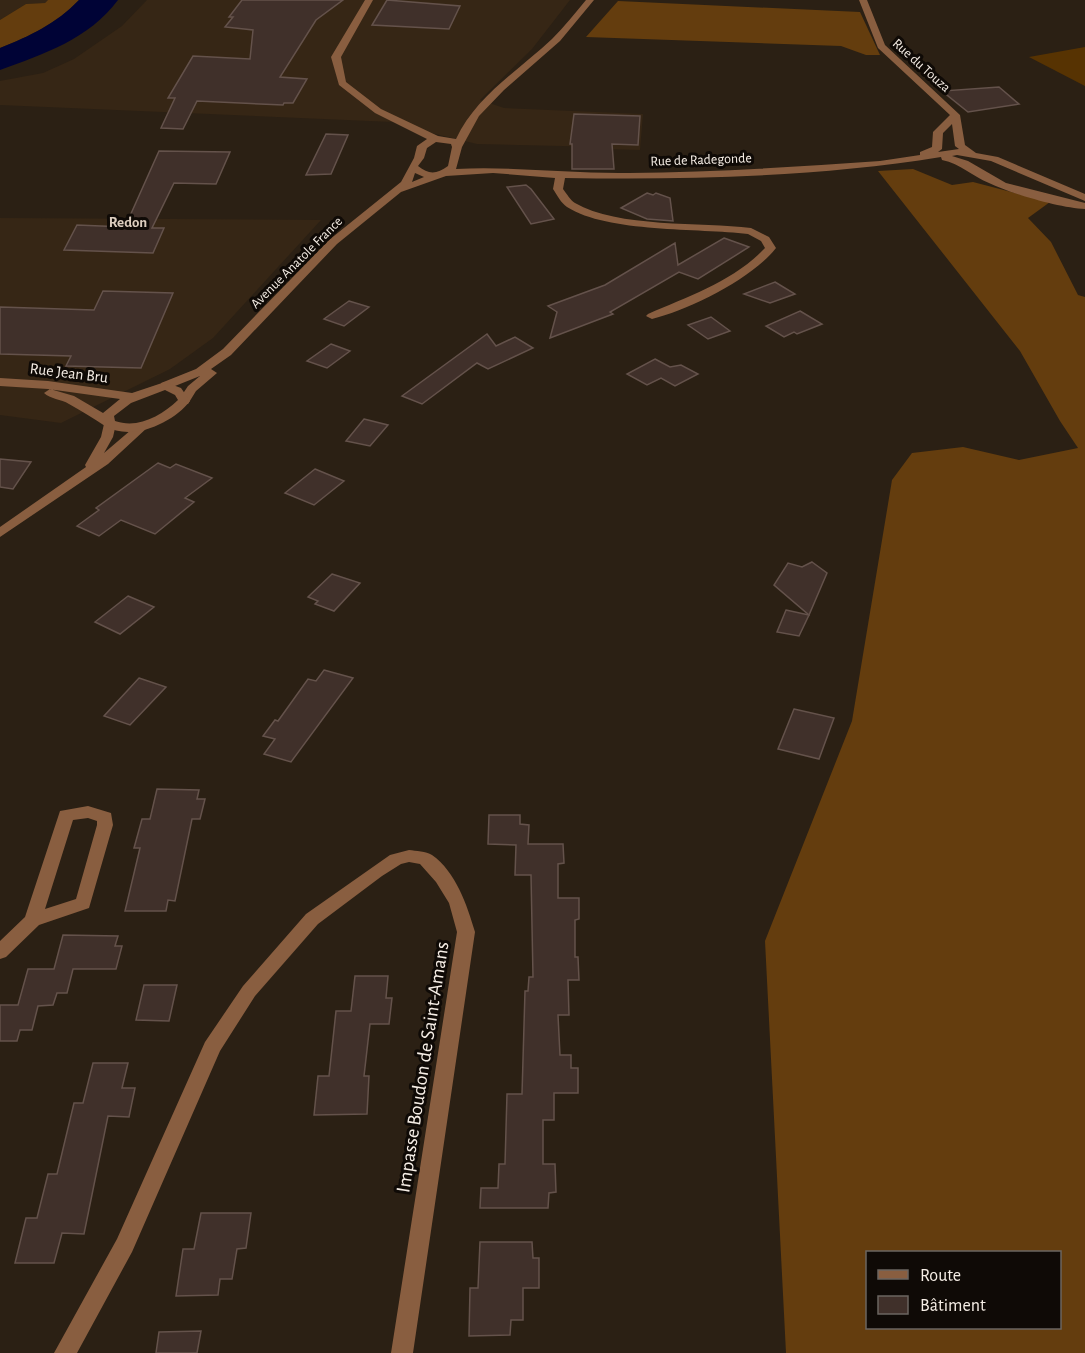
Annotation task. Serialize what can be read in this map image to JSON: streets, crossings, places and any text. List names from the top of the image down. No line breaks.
{"streets":{"street":["Rue du Touza","Rue de Radegonde","Avenue Anatole France","Rue Jean Bru","Impasse Boudon de Saint-Amans"]},"crossings":[["Rue du Touza","Rue de Radegonde"],["Rue de Radegonde","Avenue Anatole France"],["Avenue Anatole France","Rue Jean Bru"]],"districts":["Redon"],"legend":["Route","Bâtiment"]}
